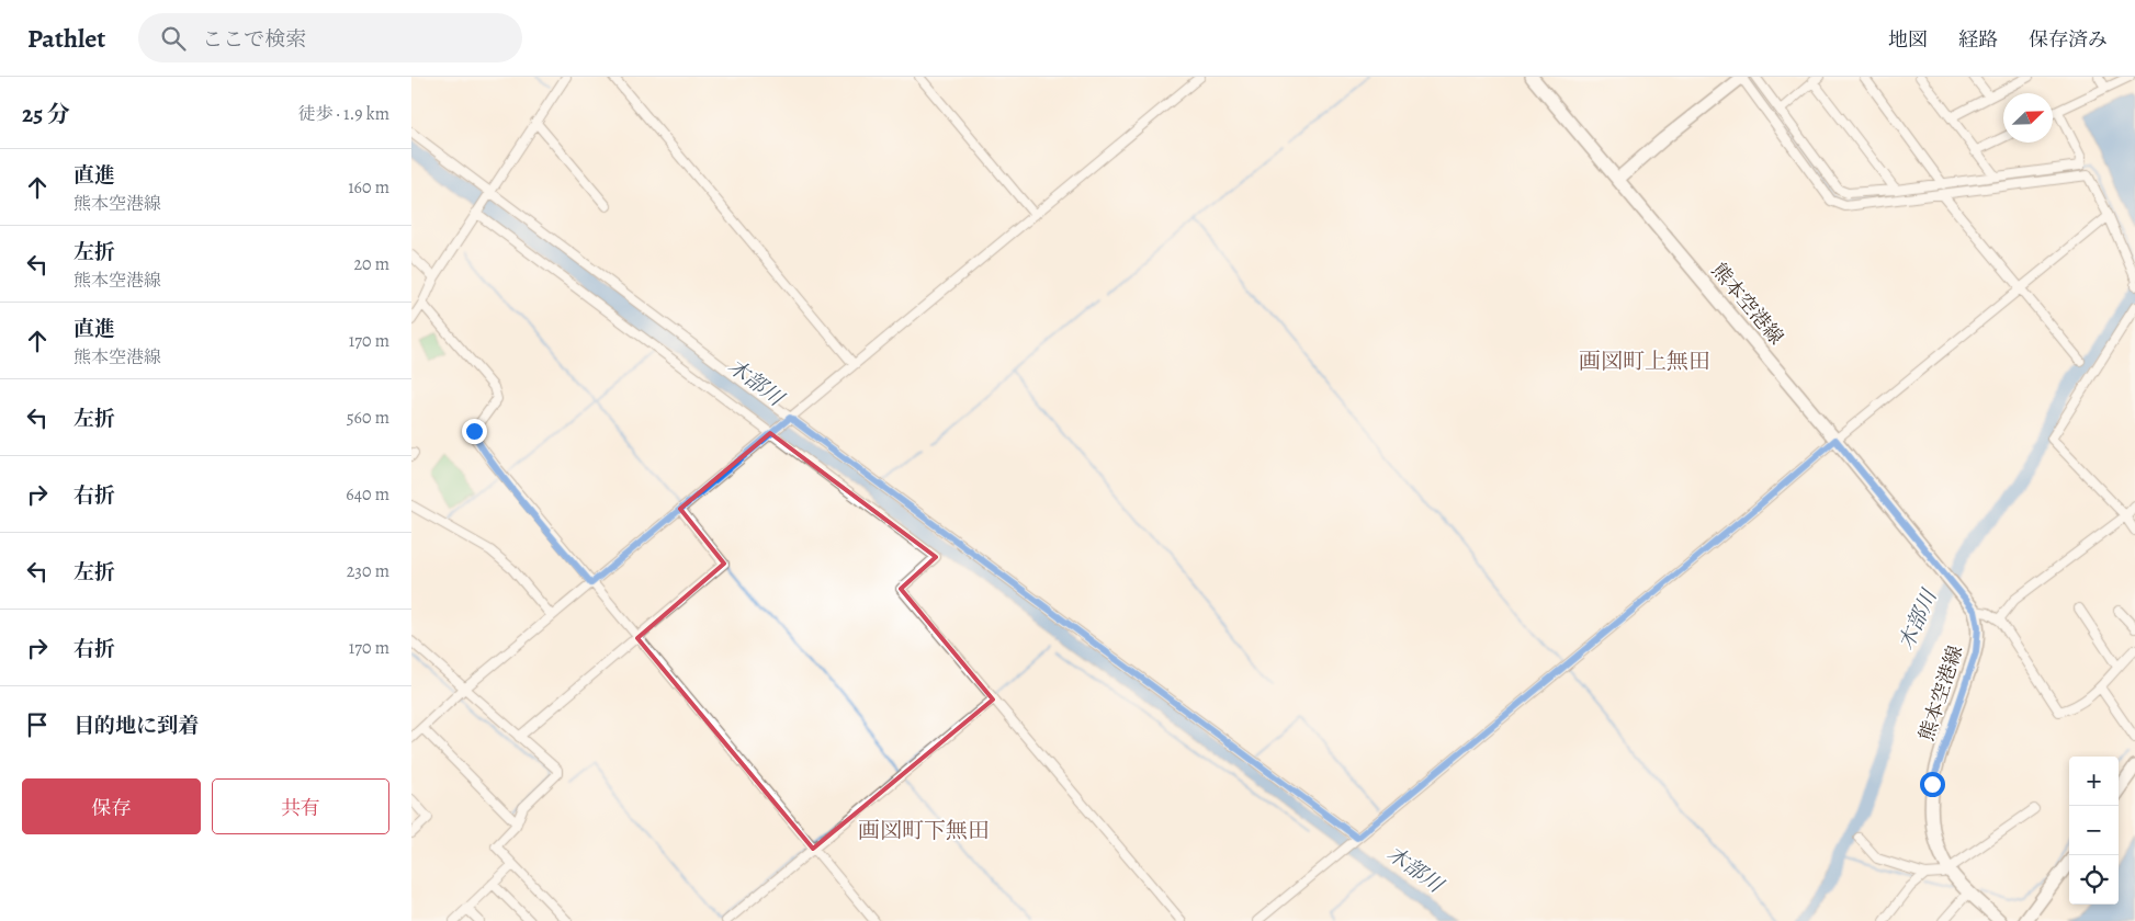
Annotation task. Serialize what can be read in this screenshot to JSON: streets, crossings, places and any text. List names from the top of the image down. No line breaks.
{"streets":{"main road":["熊本空港線"]},"districts":["画図町上無田","画図町下無田"],"water":["木部川"],"north":"top right","page":{"header":"Pathlet","search":"ここで検索","nav":["地図","経路","保存済み"],"heading":["25 分","徒歩 · 1.9 km"],"list":[["直進","熊本空港線","160 m"],["左折","熊本空港線","20 m"],["直進","熊本空港線","170 m"],["左折","560 m"],["右折","640 m"],["左折","230 m"],["右折","170 m"],"目的地に到着"],"map_buttons":["+","−"],"buttons":["保存","共有"]}}
